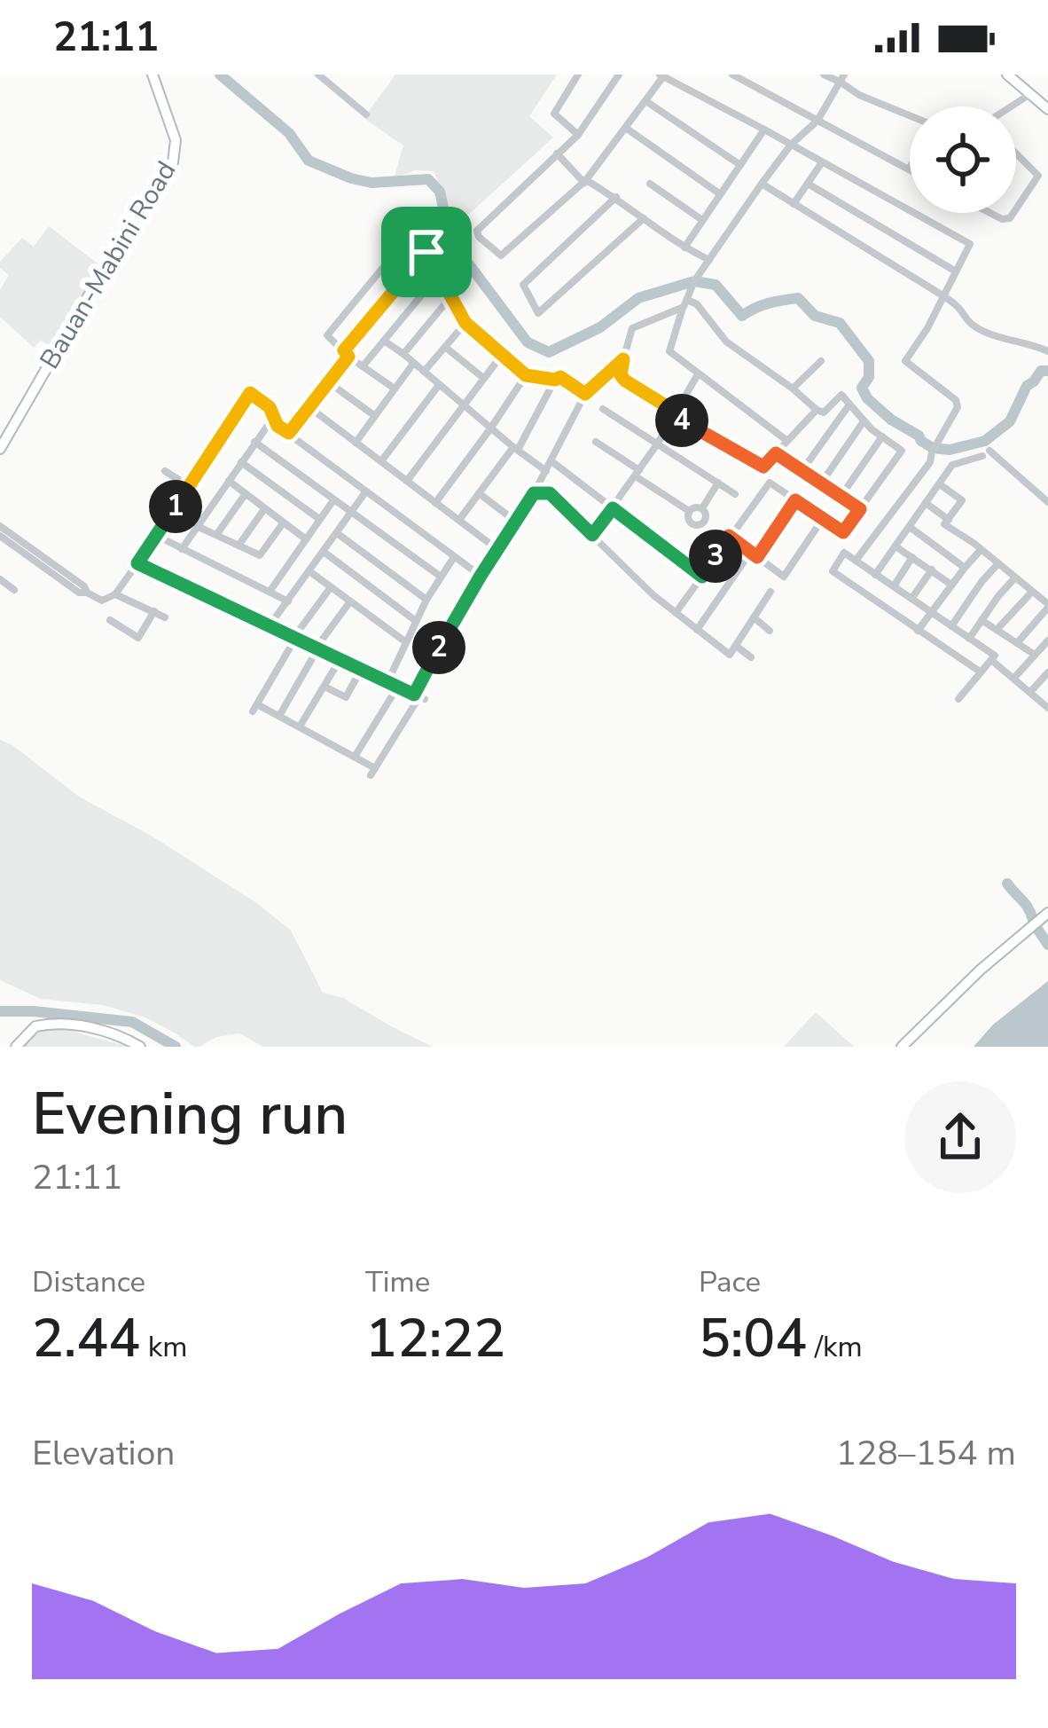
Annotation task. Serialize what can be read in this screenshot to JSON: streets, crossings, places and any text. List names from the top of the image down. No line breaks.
{"streets":{"main road":["Bauan-Mabini Road"]},"page":{"status":"21:11","pins":["4","1","3","2"],"heading":["Evening run","21:11"],"stats":[["Distance","2.44 km"],["Time","12:22"],["Pace","5:04 /km"]],"chart":["Elevation","128–154 m"]}}
